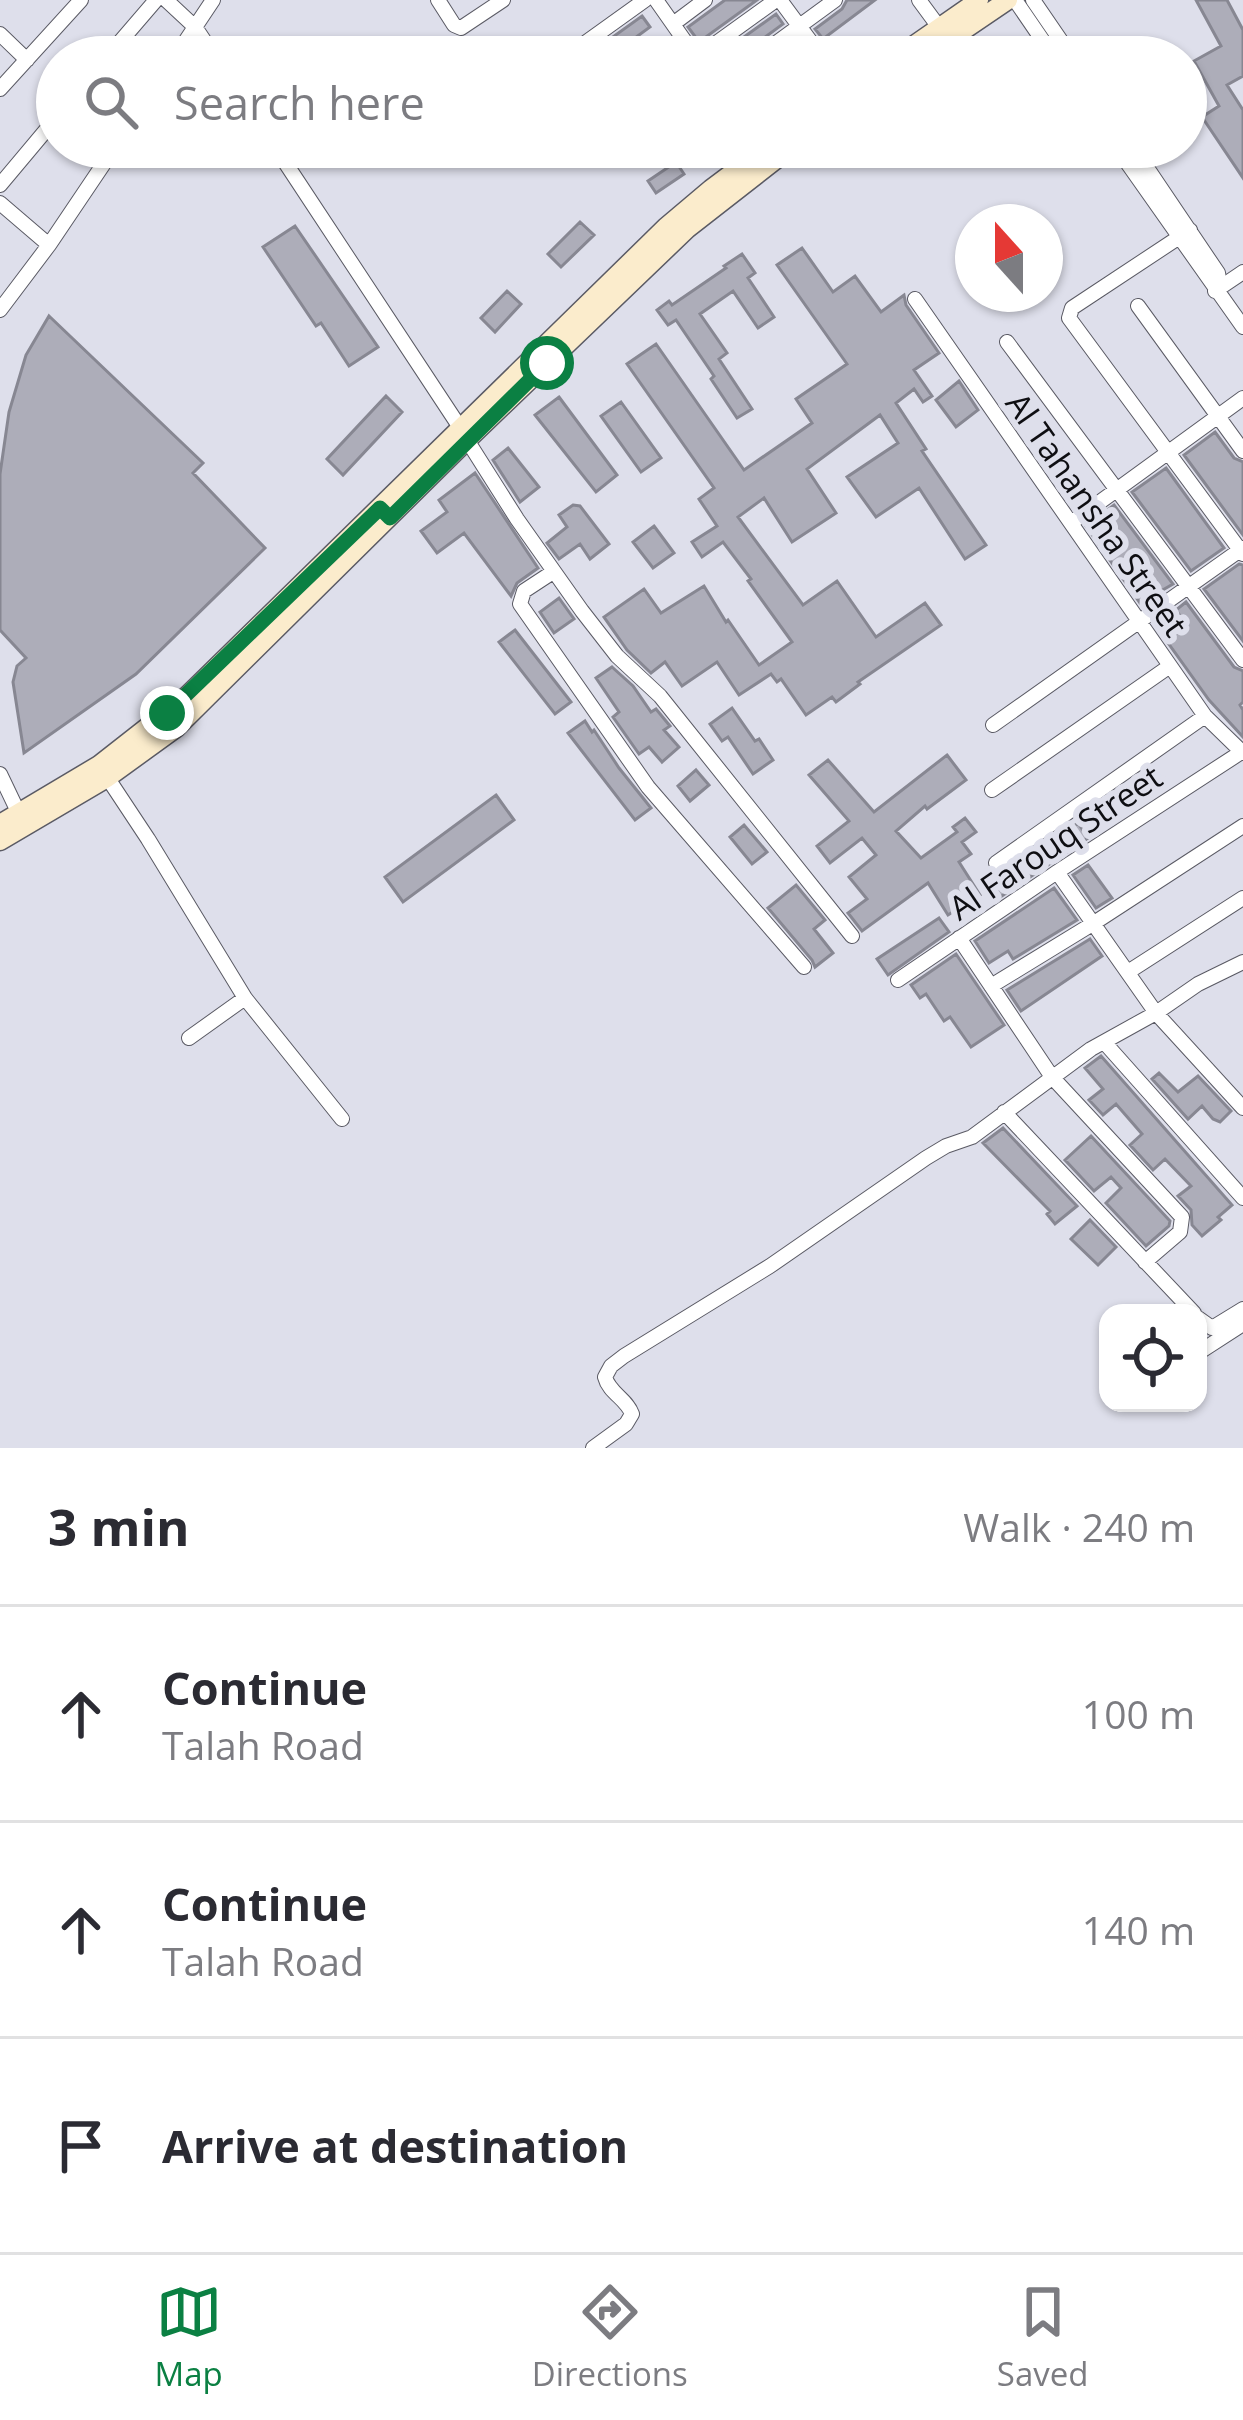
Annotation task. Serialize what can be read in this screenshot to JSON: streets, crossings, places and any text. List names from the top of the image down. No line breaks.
{"streets":{"street":["Al Tahansha Street","Al Farouq Street"]},"crossings":[["Al Tahansha Street","Al Farouq Street"]],"north":"top","page":{"search":"Search here","heading":["3 min","Walk · 240 m"],"list":[["Continue","Talah Road","100 m"],["Continue","Talah Road","140 m"],"Arrive at destination"],"nav":["Map","Directions","Saved"]}}
